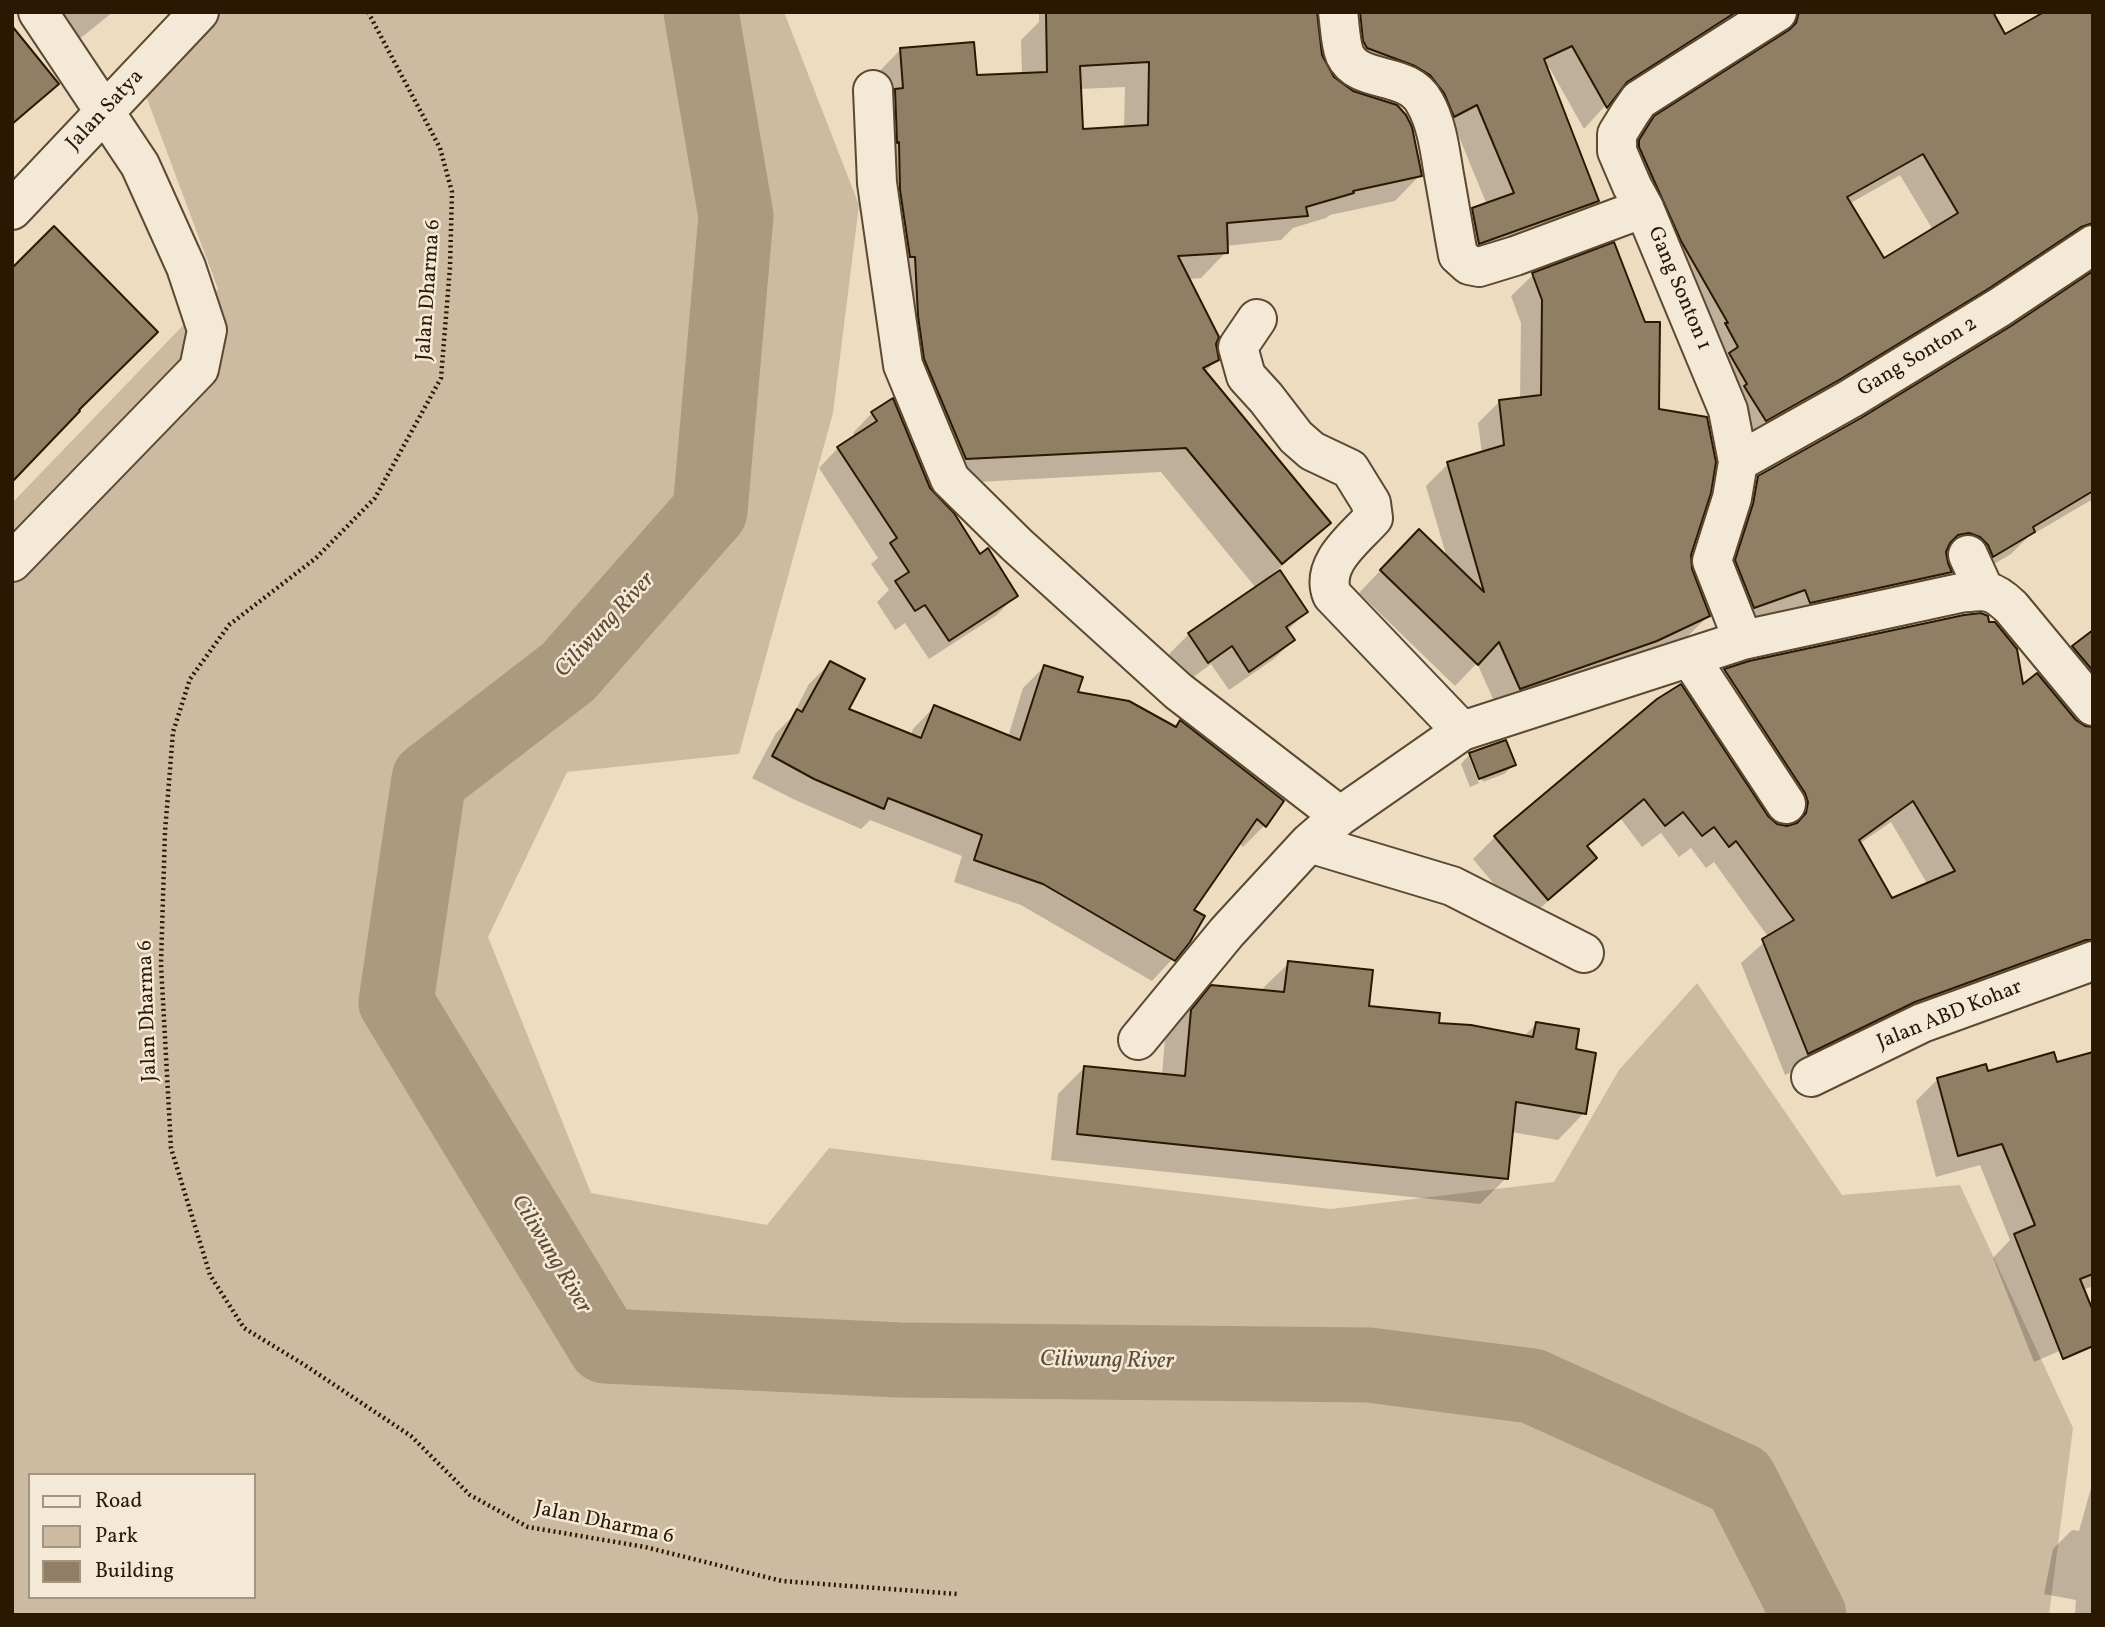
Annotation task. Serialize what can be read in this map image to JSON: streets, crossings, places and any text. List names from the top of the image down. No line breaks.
{"streets":{"street":["Jalan Satya","Gang Sonton 1","Gang Sonton 2","Jalan ABD Kohar"],"path":["Jalan Dharma 6"]},"crossings":[["Gang Sonton 1","Gang Sonton 2"]],"water":["Ciliwung River"],"legend":["Road","Park","Building"]}
